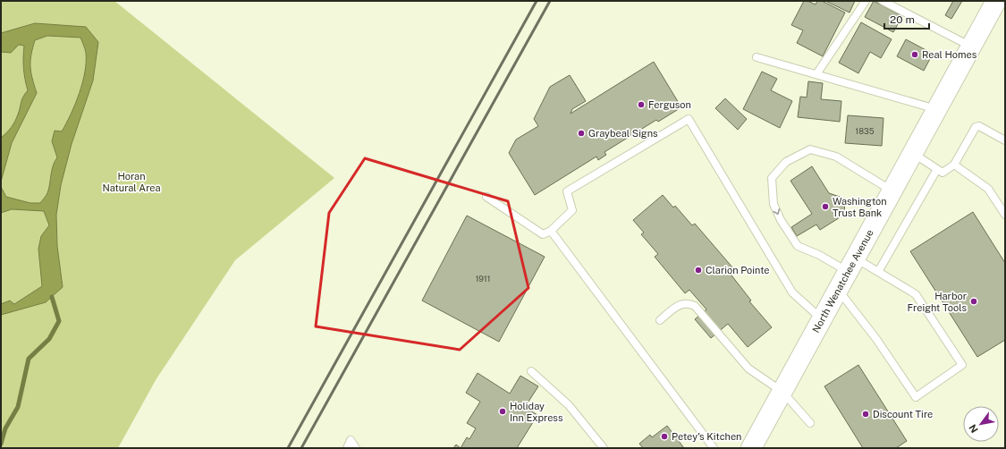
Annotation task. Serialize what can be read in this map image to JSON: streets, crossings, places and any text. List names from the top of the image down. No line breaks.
{"streets":{"main road":["North Wenatchee Avenue"]},"parks":["Horan Natural Area"],"places":["Real Homes","Ferguson","Graybeal Signs","Washington Trust Bank","Clarion Pointe","Harbor Freight Tools","Holiday Inn Express","Discount Tire","Petey's Kitchen"],"house_numbers":["1835","1911"],"scale_bar":"20 m","north":"bottom left"}
